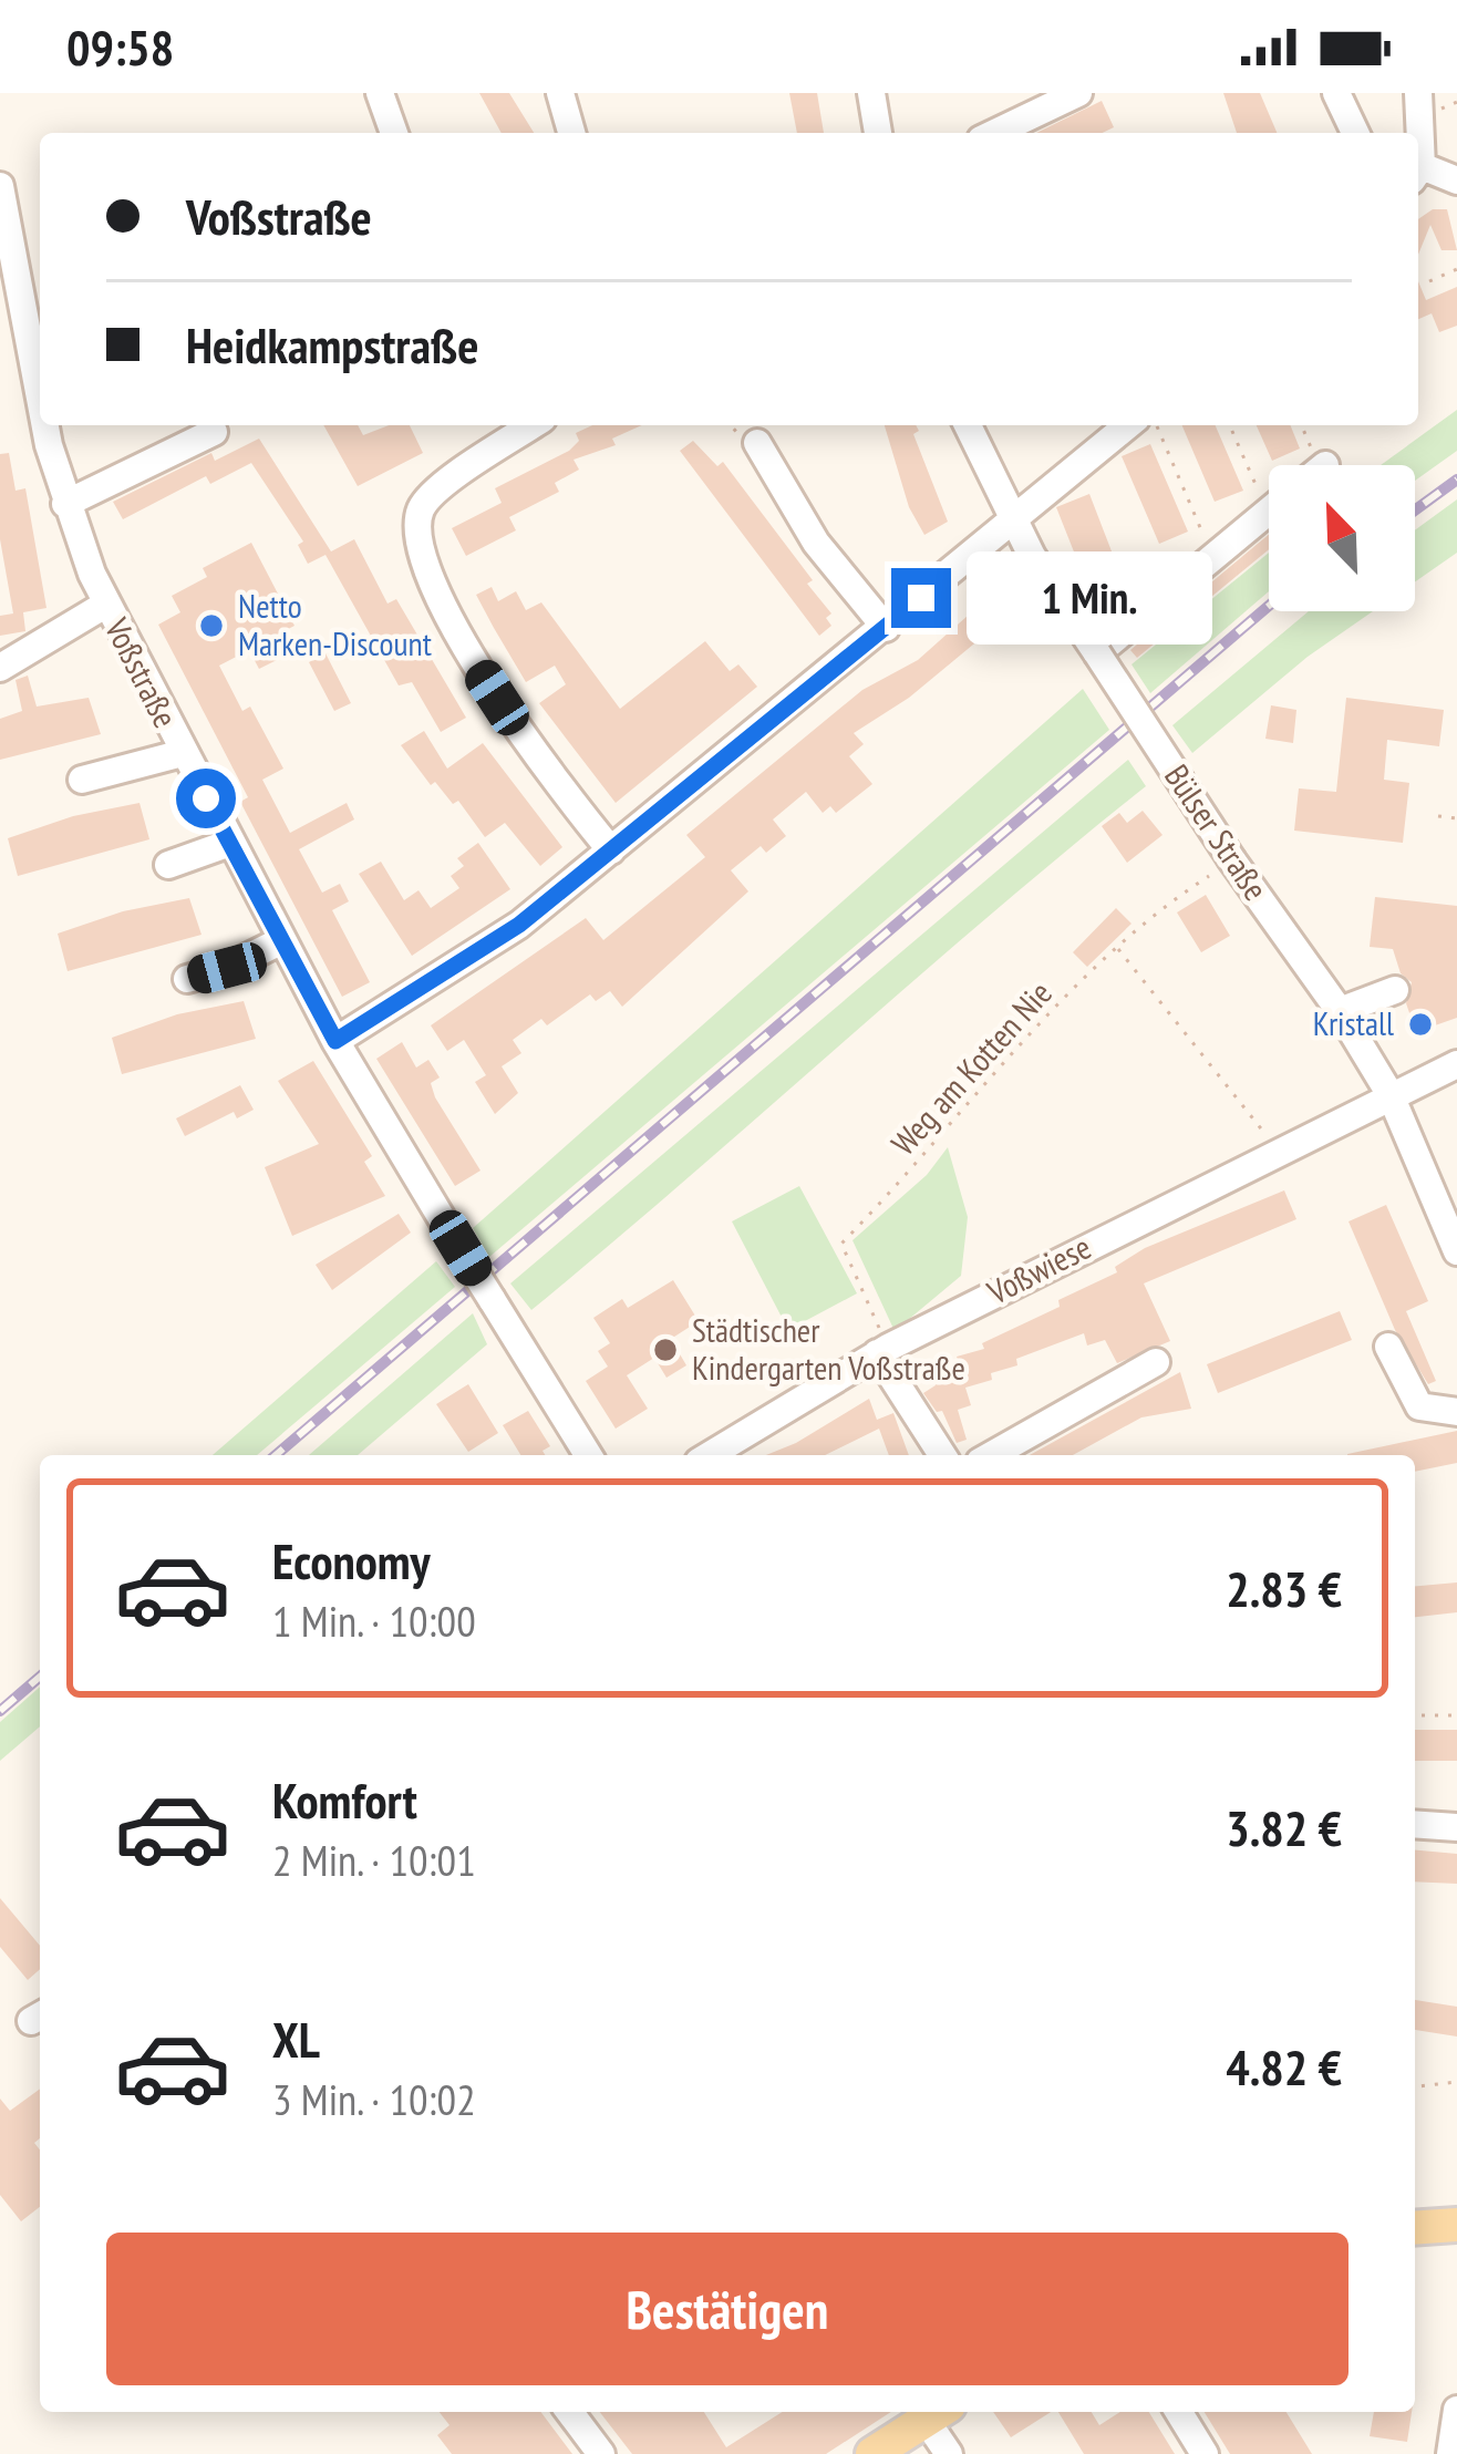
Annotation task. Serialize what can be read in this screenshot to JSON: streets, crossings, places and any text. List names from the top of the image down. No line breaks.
{"streets":{"street":["Voßstraße","Bülser Straße","Voßwiese"],"path":["Weg am Kotten Nie"]},"crossings":[["Bülser Straße","Weg am Kotten Nie"],["Bülser Straße","Voßwiese"],["Weg am Kotten Nie","Voßwiese"]],"places":["Netto Marken-Discount","Kristall","Städtischer Kindergarten Voßstraße"],"north":"top left","page":{"status":"09:58","banner":["Voßstraße","Heidkampstraße"],"bubble":"1 Min.","list":[{"name":"Economy","note":"1 Min. · 10:00","value":"2.83 €"},{"name":"Komfort","note":"2 Min. · 10:01","value":"3.82 €"},{"name":"XL","note":"3 Min. · 10:02","value":"4.82 €"}],"buttons":"Bestätigen"}}
